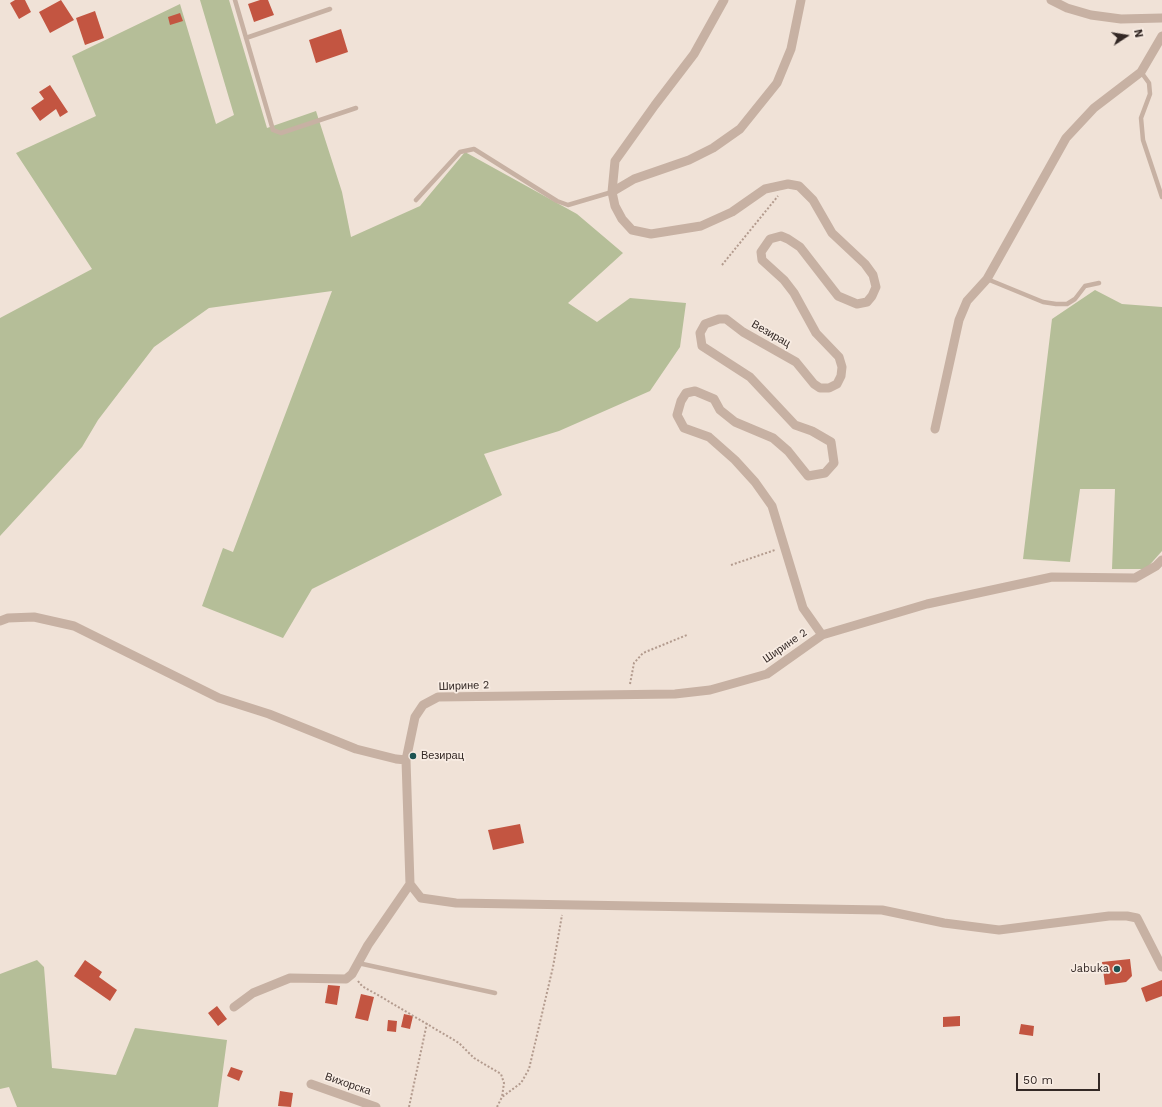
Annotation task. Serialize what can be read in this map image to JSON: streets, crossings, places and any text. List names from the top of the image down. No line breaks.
{"streets":{"street":["Везирац","Ширине 2","Вихорска"]},"crossings":[["Везирац","Ширине 2"]],"places":["Везирац","Jabuka"],"scale_bar":"50 m","north":"right"}
